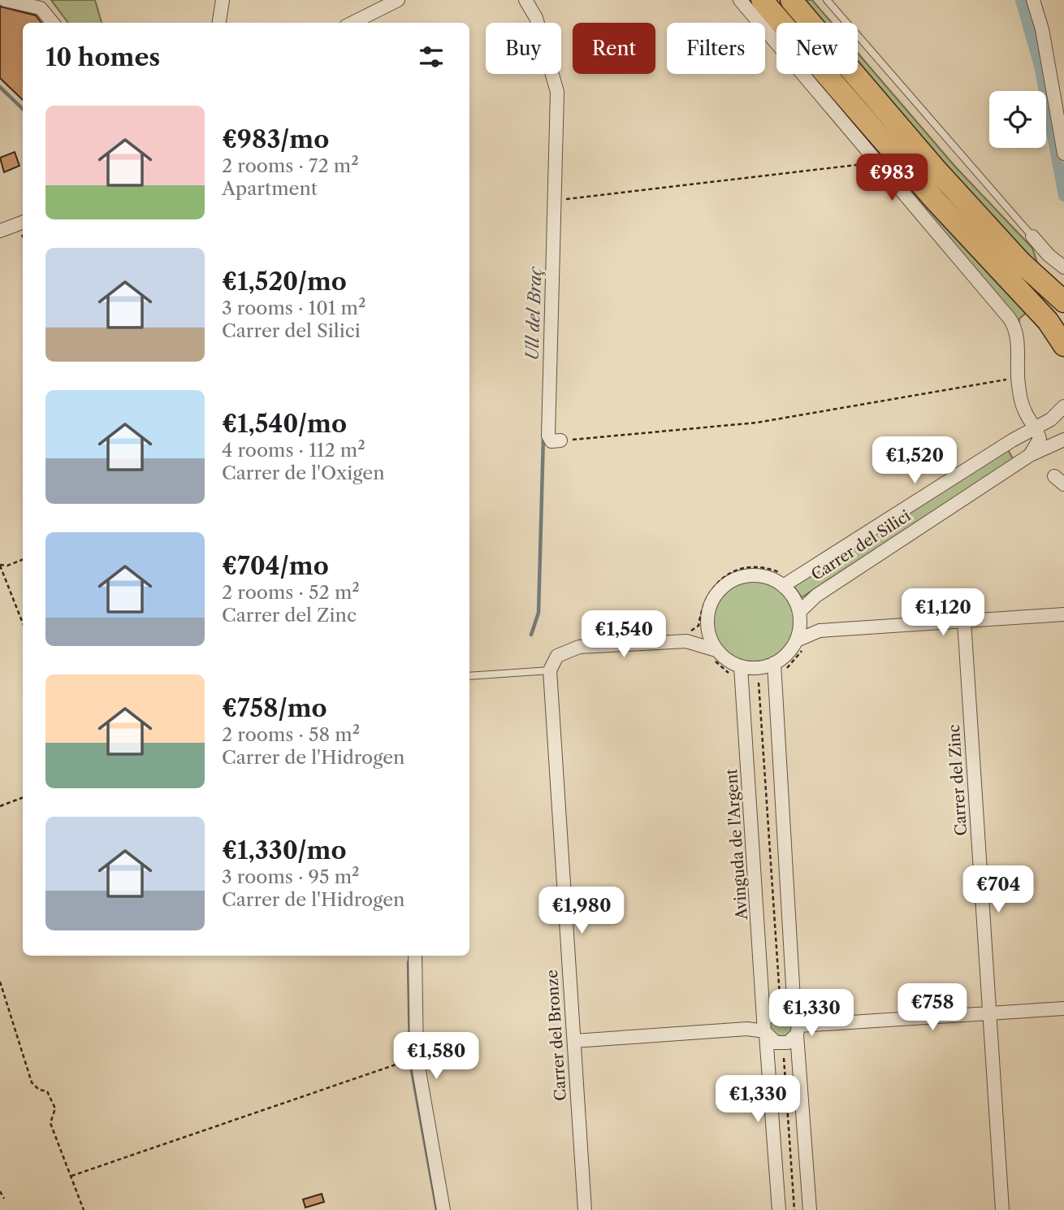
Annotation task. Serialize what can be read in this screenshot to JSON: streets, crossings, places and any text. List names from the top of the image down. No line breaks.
{"streets":{"street":["Carrer del Silici","Carrer del Zinc","Avinguda de l'Argent","Carrer del Bronze"]},"crossings":[["Carrer del Silici","Avinguda de l'Argent"]],"water":["Ull del Braç"],"page":{"chip":["Buy","Rent","Filters","New"],"heading":"10 homes","list":[{"name":"€983/mo","note":"2 rooms · 72 m² · Apartment"},{"name":"€1,520/mo","note":"3 rooms · 101 m² · Carrer del Silici"},{"name":"€1,540/mo","note":"4 rooms · 112 m² · Carrer de l'Oxigen"},{"name":"€704/mo","note":"2 rooms · 52 m² · Carrer del Zinc"},{"name":"€758/mo","note":"2 rooms · 58 m² · Carrer de l'Hidrogen"},{"name":"€1,330/mo","note":"3 rooms · 95 m² · Carrer de l'Hidrogen"}],"price":["€983","€1,520","€1,120","€1,540","€704","€1,980","€758","€1,330","€1,580","€1,330"]}}
